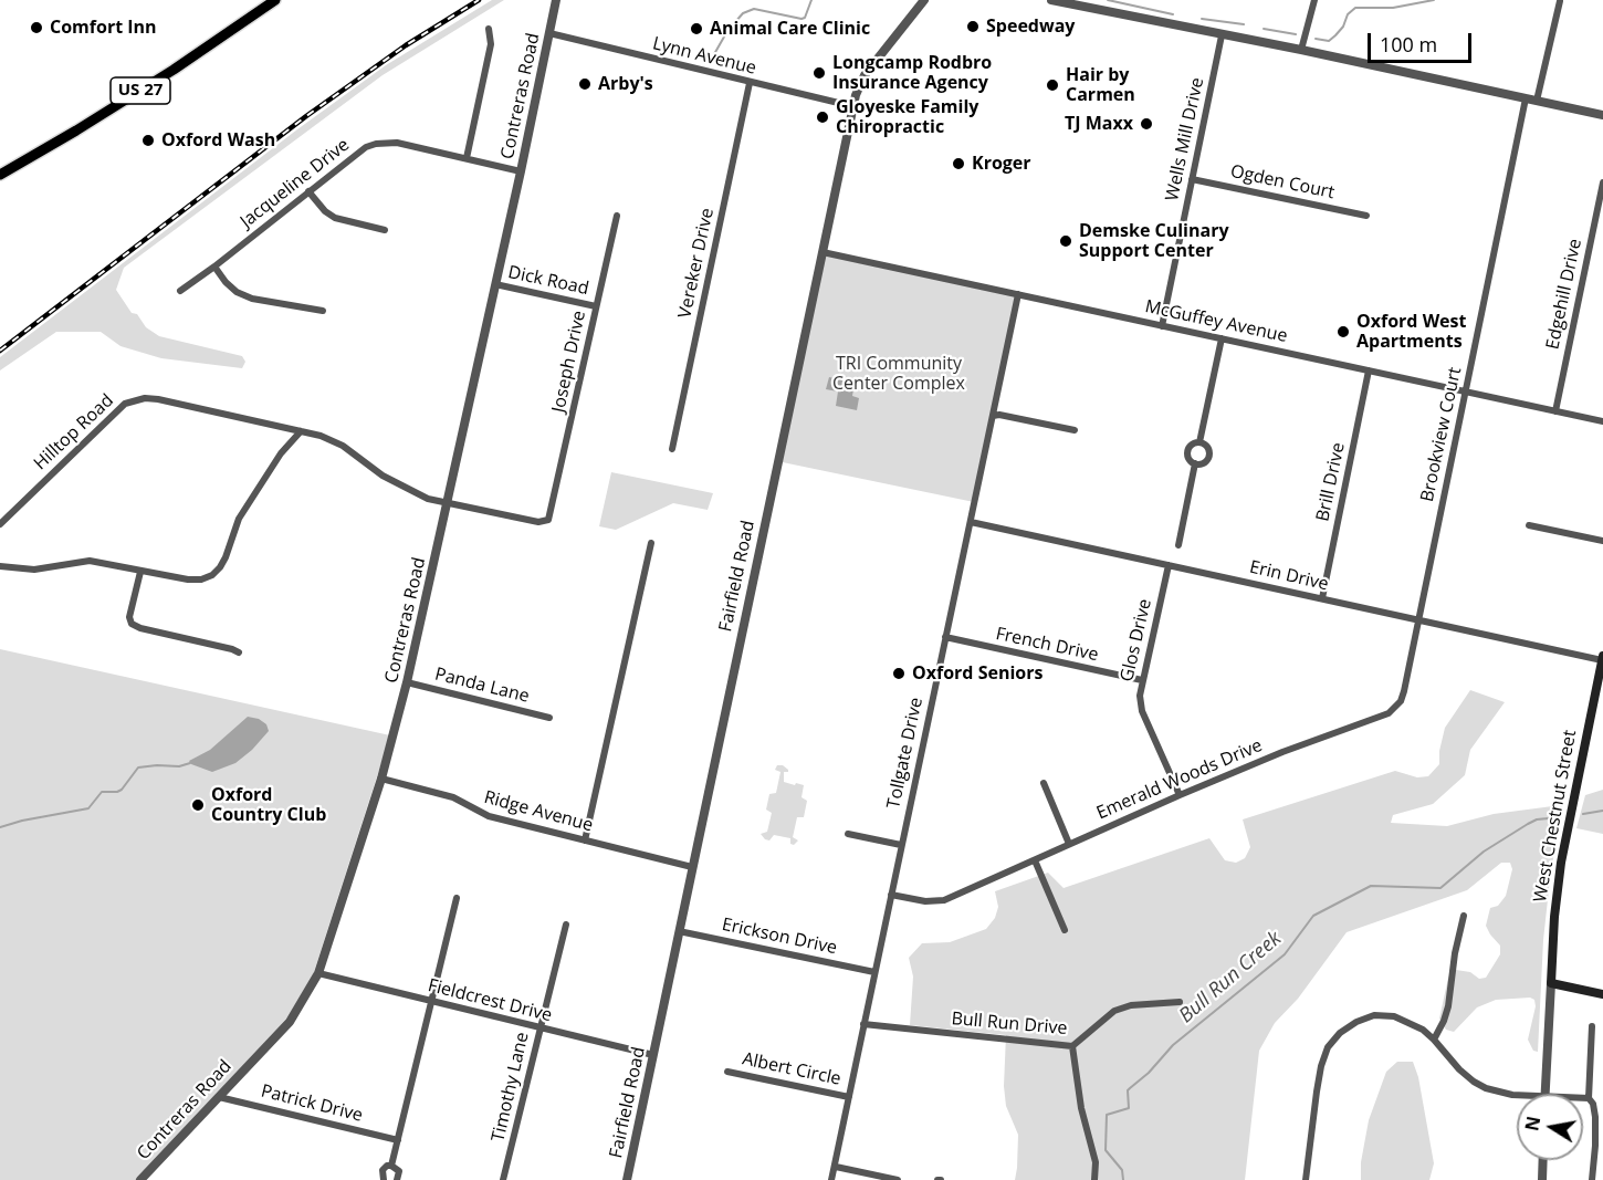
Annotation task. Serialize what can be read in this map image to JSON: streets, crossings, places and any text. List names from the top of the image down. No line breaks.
{"streets":{"highway":["US 27"],"main road":["West Chestnut Street"],"street":["Lynn Avenue","Contreras Road","Wells Mill Drive","Ogden Court","Jacqueline Drive","Vereker Drive","Dick Road","Edgehill Drive","McGuffey Avenue","Joseph Drive","Hilltop Road","Brookview Court","Brill Drive","Fairfield Road","Erin Drive","Glos Drive","French Drive","Panda Lane","Tollgate Drive","Emerald Woods Drive","Ridge Avenue","Erickson Drive","Fieldcrest Drive","Bull Run Drive","Albert Circle","Timothy Lane","Patrick Drive"]},"crossings":[["Lynn Avenue","Contreras Road"],["Lynn Avenue","Vereker Drive"],["Lynn Avenue","Fairfield Road"],["Contreras Road","Jacqueline Drive"],["Contreras Road","Dick Road"],["Contreras Road","Hilltop Road"],["Contreras Road","Panda Lane"],["Contreras Road","Ridge Avenue"],["Contreras Road","Fieldcrest Drive"],["Contreras Road","Patrick Drive"],["Wells Mill Drive","Ogden Court"],["Wells Mill Drive","McGuffey Avenue"],["Dick Road","Joseph Drive"],["Edgehill Drive","McGuffey Avenue"],["McGuffey Avenue","Brookview Court"],["McGuffey Avenue","Brill Drive"],["McGuffey Avenue","Fairfield Road"],["McGuffey Avenue","Tollgate Drive"],["Joseph Drive","Hilltop Road"],["Brookview Court","Erin Drive"],["Brookview Court","Emerald Woods Drive"],["Brill Drive","Erin Drive"],["Fairfield Road","Ridge Avenue"],["Fairfield Road","Erickson Drive"],["Fairfield Road","Fieldcrest Drive"],["Erin Drive","Glos Drive"],["Erin Drive","Tollgate Drive"],["Erin Drive","Emerald Woods Drive"],["Erin Drive","West Chestnut Street"],["Glos Drive","French Drive"],["Glos Drive","Emerald Woods Drive"],["French Drive","Tollgate Drive"],["Tollgate Drive","Emerald Woods Drive"],["Tollgate Drive","Erickson Drive"],["Tollgate Drive","Bull Run Drive"],["Tollgate Drive","Albert Circle"],["Fieldcrest Drive","Timothy Lane"]],"water":["Bull Run Creek"],"parks":["TRI Community Center Complex"],"places":["Speedway","Comfort Inn","Animal Care Clinic","Longcamp Rodbro Insurance Agency","Arby's","Hair by Carmen","Gloyeske Family Chiropractic","TJ Maxx","Oxford Wash","Kroger","Demske Culinary Support Center","Oxford West Apartments","Oxford Seniors","Oxford Country Club"],"scale_bar":"100 m","north":"left"}
